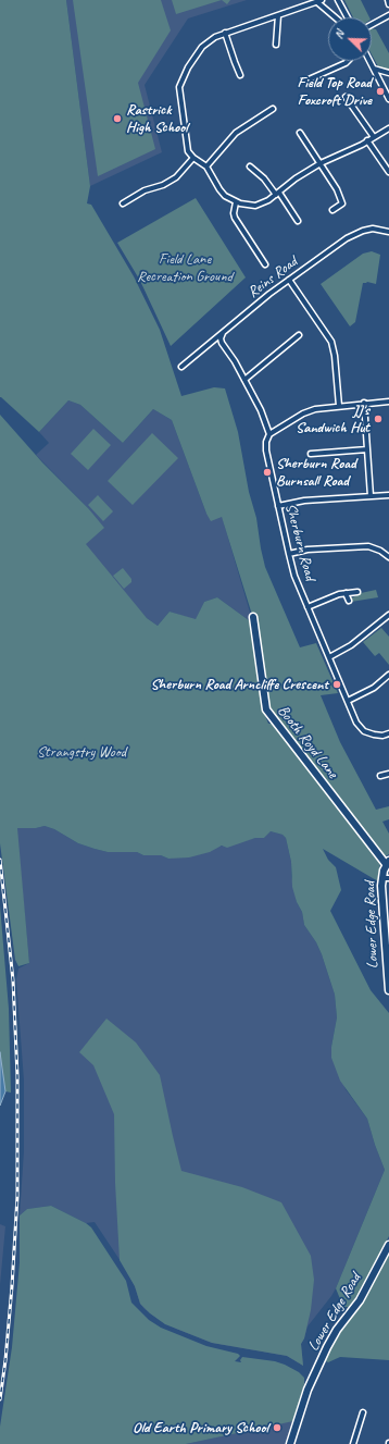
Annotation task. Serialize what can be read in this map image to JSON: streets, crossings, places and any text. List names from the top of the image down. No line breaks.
{"streets":{"street":["Reins Road","Sherburn Road","Booth Royd Lane","Lower Edge Road"]},"crossings":[["Reins Road","Sherburn Road"],["Booth Royd Lane","Lower Edge Road"]],"parks":["Field Lane Recreation Ground","Strangstry Wood"],"places":["Field Top Road Foxcroft Drive","Rastrick High School","JJ's Sandwich Hut","Sherburn Road Burnsall Road","Sherburn Road Arncliffe Crescent","Old Earth Primary School"],"north":"top left"}
